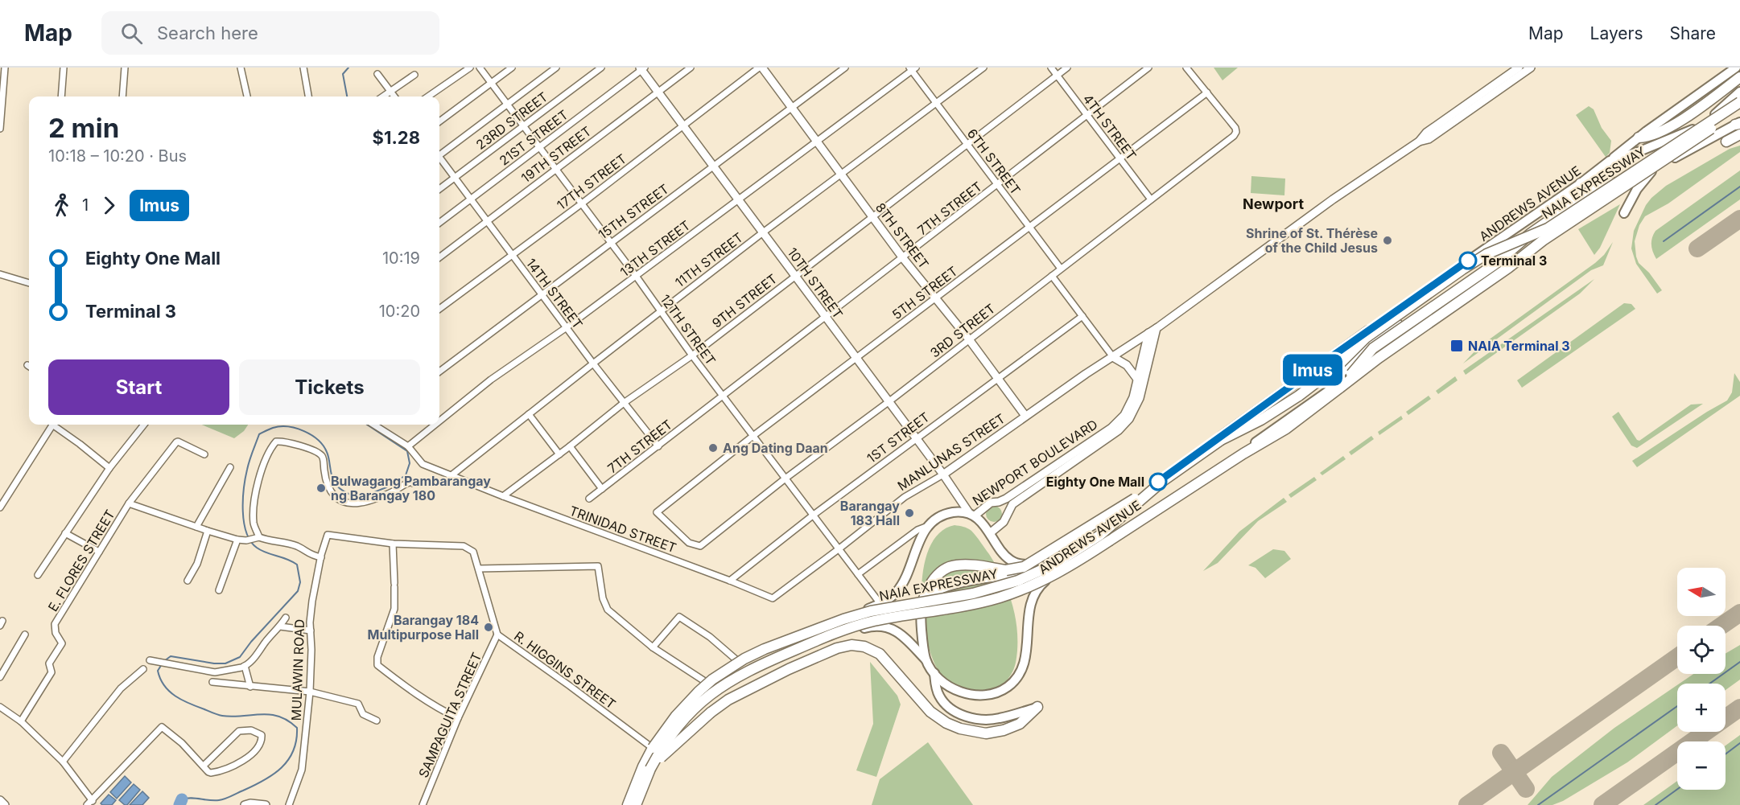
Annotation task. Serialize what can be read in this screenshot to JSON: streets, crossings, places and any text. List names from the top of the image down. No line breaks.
{"streets":{"highway":["NAIA EXPRESSWAY"],"main road":["ANDREWS AVENUE"],"street":["23RD STREET","4TH STREET","21ST STREET","19TH STREET","6TH STREET","17TH STREET","7TH STREET","15TH STREET","8TH STREET","13TH STREET","11TH STREET","10TH STREET","5TH STREET","14TH STREET","9TH STREET","12TH STREET","3RD STREET","1ST STREET","MANLUNAS STREET","NEWPORT BOULEVARD","TRINIDAD STREET","E. FLORES STREET","MULAWIN ROAD","R. HIGGINS STREET","SAMPAGUITA STREET"]},"crossings":[["23RD STREET","14TH STREET"],["23RD STREET","12TH STREET"],["4TH STREET","7TH STREET"],["4TH STREET","5TH STREET"],["4TH STREET","9TH STREET"],["4TH STREET","3RD STREET"],["21ST STREET","10TH STREET"],["21ST STREET","14TH STREET"],["21ST STREET","12TH STREET"],["19TH STREET","10TH STREET"],["19TH STREET","14TH STREET"],["19TH STREET","12TH STREET"],["6TH STREET","7TH STREET"],["6TH STREET","13TH STREET"],["6TH STREET","11TH STREET"],["6TH STREET","5TH STREET"],["6TH STREET","9TH STREET"],["6TH STREET","3RD STREET"],["17TH STREET","8TH STREET"],["17TH STREET","10TH STREET"],["17TH STREET","14TH STREET"],["17TH STREET","12TH STREET"],["ANDREWS AVENUE","NEWPORT BOULEVARD"],["7TH STREET","8TH STREET"],["7TH STREET","10TH STREET"],["7TH STREET","14TH STREET"],["7TH STREET","9TH STREET"],["7TH STREET","12TH STREET"],["15TH STREET","8TH STREET"],["15TH STREET","10TH STREET"],["15TH STREET","14TH STREET"],["15TH STREET","12TH STREET"],["8TH STREET","13TH STREET"],["8TH STREET","11TH STREET"],["8TH STREET","5TH STREET"],["8TH STREET","9TH STREET"],["8TH STREET","3RD STREET"],["8TH STREET","1ST STREET"],["8TH STREET","MANLUNAS STREET"],["13TH STREET","10TH STREET"],["13TH STREET","14TH STREET"],["13TH STREET","12TH STREET"],["13TH STREET","TRINIDAD STREET"],["11TH STREET","10TH STREET"],["11TH STREET","14TH STREET"],["11TH STREET","12TH STREET"],["11TH STREET","TRINIDAD STREET"],["10TH STREET","5TH STREET"],["10TH STREET","9TH STREET"],["10TH STREET","3RD STREET"],["10TH STREET","1ST STREET"],["10TH STREET","MANLUNAS STREET"],["10TH STREET","NEWPORT BOULEVARD"],["5TH STREET","12TH STREET"],["5TH STREET","3RD STREET"],["14TH STREET","9TH STREET"],["9TH STREET","12TH STREET"],["9TH STREET","TRINIDAD STREET"],["12TH STREET","3RD STREET"],["12TH STREET","1ST STREET"],["12TH STREET","MANLUNAS STREET"],["1ST STREET","TRINIDAD STREET"],["MANLUNAS STREET","NEWPORT BOULEVARD"],["MANLUNAS STREET","TRINIDAD STREET"],["MULAWIN ROAD","R. HIGGINS STREET"],["R. HIGGINS STREET","SAMPAGUITA STREET"]],"districts":["Newport"],"places":{"other":["Shrine of St. Thérèse of the Child Jesus","Terminal 3","Ang Dating Daan","Eighty One Mall","Bulwagang Pambarangay ng Barangay 180","Barangay 183 Hall","Barangay 184 Multipurpose Hall"],"transit":["NAIA Terminal 3"]},"lines":["bus line Imus"],"north":"left","page":{"header":"Map","search":"Search here","nav":["Map","Layers","Share"],"on_map":"Imus","heading":["2 min","10:18 – 10:20 · Bus","$1.28"],"legs":["1","Imus"],"list":[{"name":"Eighty One Mall","value":"10:19"},{"name":"Terminal 3","value":"10:20"}],"buttons":["Start","Tickets"],"map_buttons":["+","−"]}}
